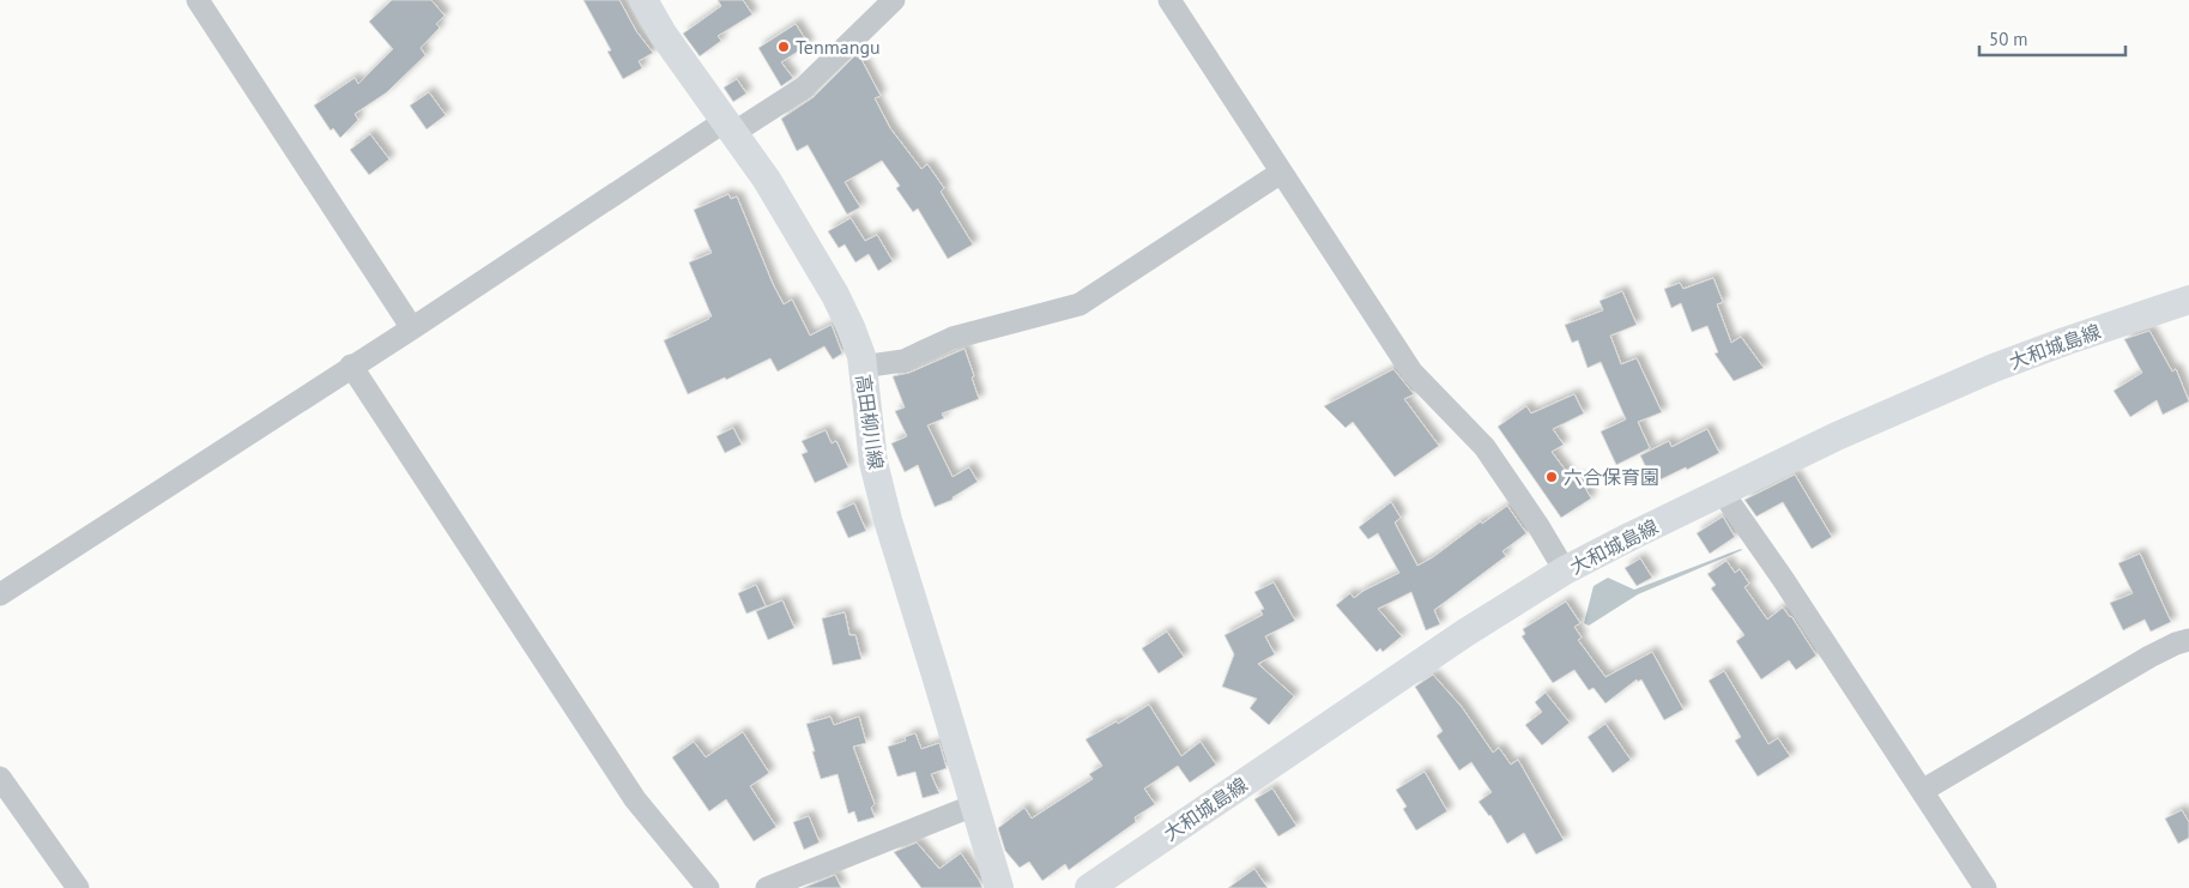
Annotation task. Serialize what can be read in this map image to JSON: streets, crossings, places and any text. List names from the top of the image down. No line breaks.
{"streets":{"main road":["大和城島線","高田柳川線"]},"places":["Tenmangu","六合保育園"],"scale_bar":"50 m"}
